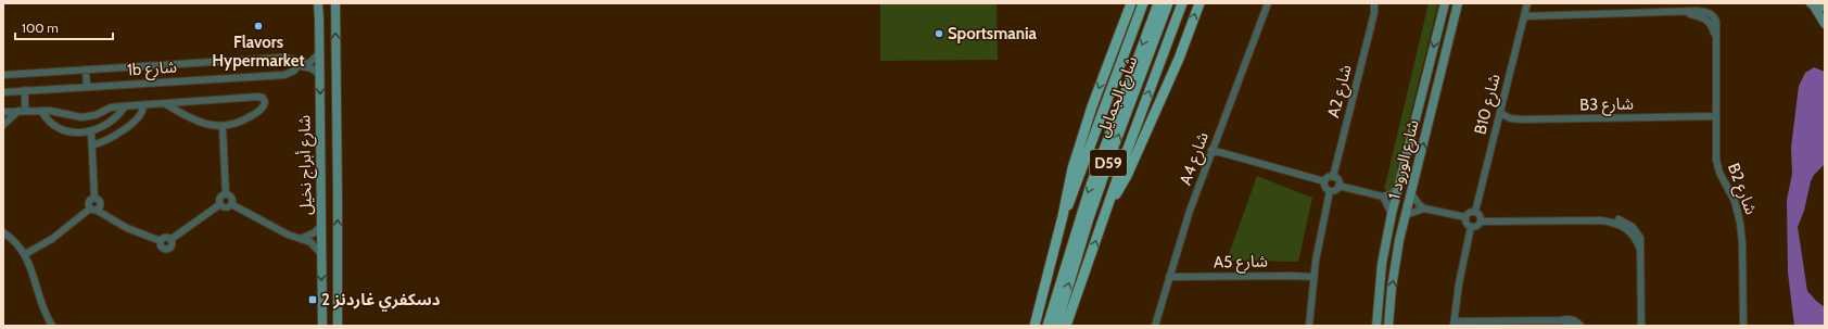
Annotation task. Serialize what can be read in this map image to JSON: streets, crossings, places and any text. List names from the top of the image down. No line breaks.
{"streets":{"main road":["شارع الجمايل","D59"],"street":["1b شارع","A2 شارع","B10 شارع","B3 شارع","A4 شارع","شارع الورود 1","شارع أبراج نخيل","B2 شارع","A5 شارع"]},"crossings":[["1b شارع","شارع أبراج نخيل"],["B10 شارع","B3 شارع"],["B10 شارع","B2 شارع"],["B3 شارع","B2 شارع"],["A4 شارع","A5 شارع"]],"places":{"other":["Flavors Hypermarket","Sportsmania"],"transit":["دسكفري غاردنز 2"]},"scale_bar":"100 m"}
